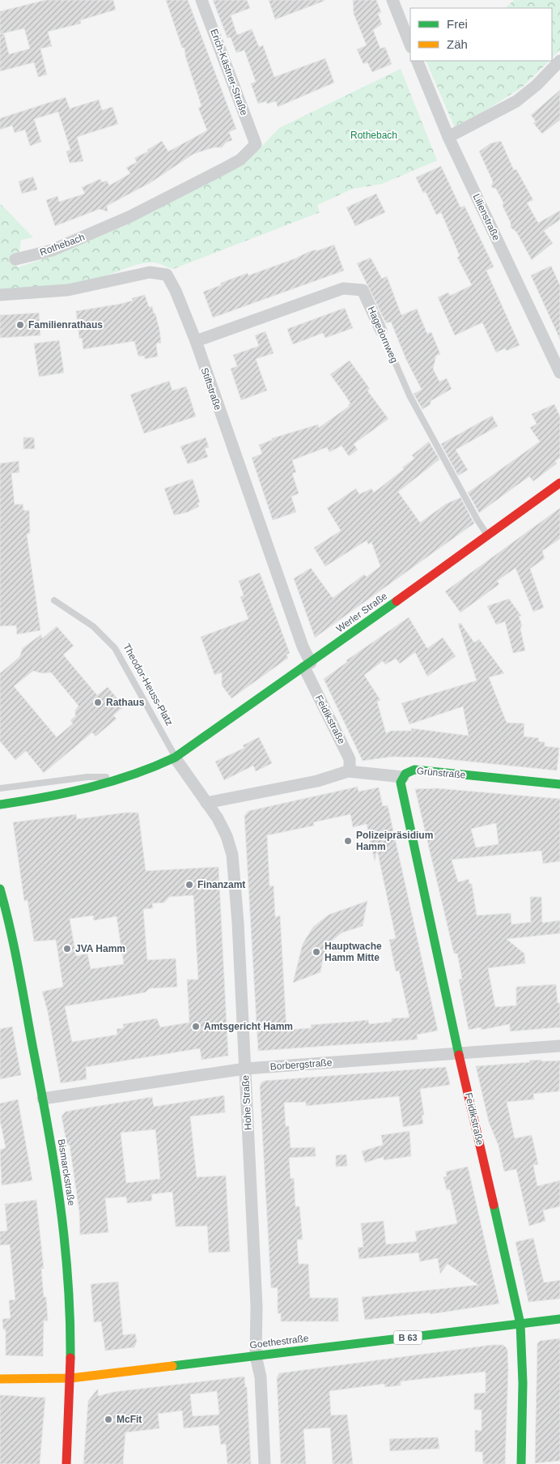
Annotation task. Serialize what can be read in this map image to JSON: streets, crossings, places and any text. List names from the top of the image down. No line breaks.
{"streets":{"street":["Erich-Kästner-Straße","Lilienstraße","Rothebach","Hagedornweg","Stiftstraße","Werler Straße","Feidikstraße","Grünstraße","Borbergstraße","Hohe Straße","Bismarckstraße","B 63","Goethestraße"],"lane":["Theodor-Heuss-Platz"]},"crossings":[["Erich-Kästner-Straße","Rothebach"],["Hagedornweg","Stiftstraße"],["Hagedornweg","Werler Straße"],["Stiftstraße","Werler Straße"],["Stiftstraße","Feidikstraße"],["Werler Straße","Theodor-Heuss-Platz"],["Werler Straße","Feidikstraße"],["Werler Straße","Hohe Straße"],["Theodor-Heuss-Platz","Hohe Straße"],["Feidikstraße","Grünstraße"],["Feidikstraße","Borbergstraße"],["Feidikstraße","Goethestraße"],["Grünstraße","Hohe Straße"],["Borbergstraße","Hohe Straße"],["Borbergstraße","Bismarckstraße"],["Hohe Straße","Goethestraße"],["Bismarckstraße","Goethestraße"]],"parks":["Rothebach"],"places":["Familienrathaus","Rathaus","Polizeipräsidium Hamm","Finanzamt","JVA Hamm","Hauptwache Hamm Mitte","Amtsgericht Hamm","McFit"],"legend":["Frei","Zäh"]}
